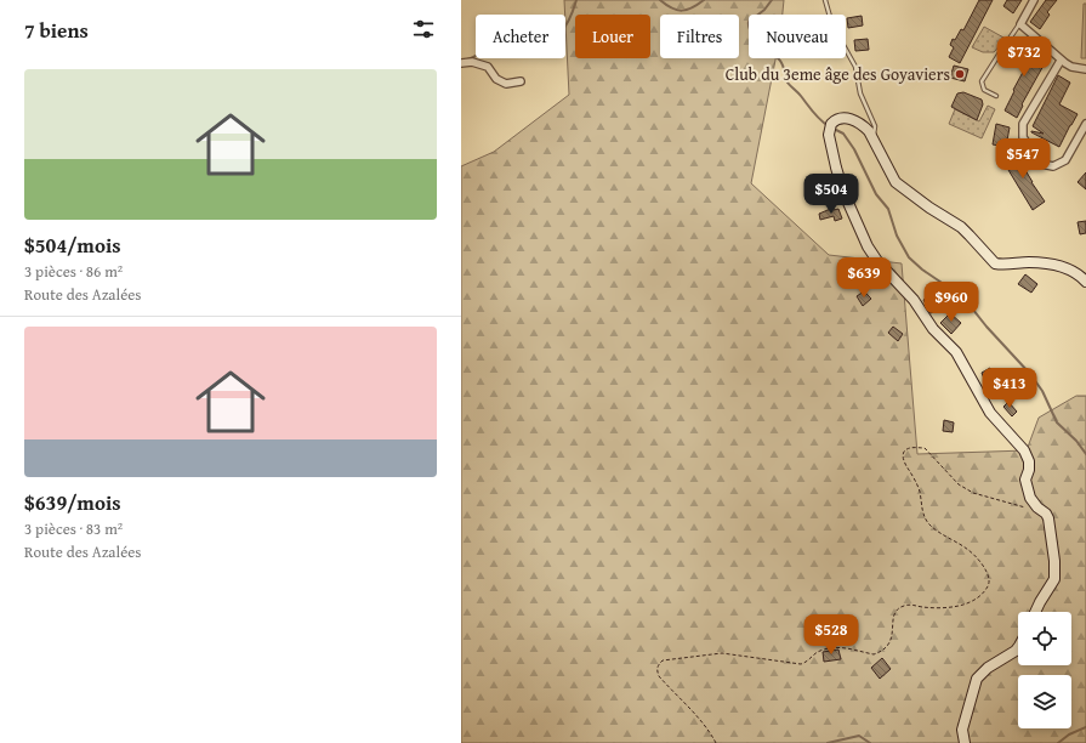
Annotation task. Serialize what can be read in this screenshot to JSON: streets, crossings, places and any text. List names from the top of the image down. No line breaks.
{"places":["Club du 3eme âge des Goyaviers"],"page":{"heading":"7 biens","chip":["Acheter","Louer","Filtres","Nouveau"],"price":["$732","$547","$504","$639","$960","$413","$528"],"list":[{"name":"$504/mois","note":"3 pièces · 86 m² · Route des Azalées"},{"name":"$639/mois","note":"3 pièces · 83 m² · Route des Azalées"}]}}
